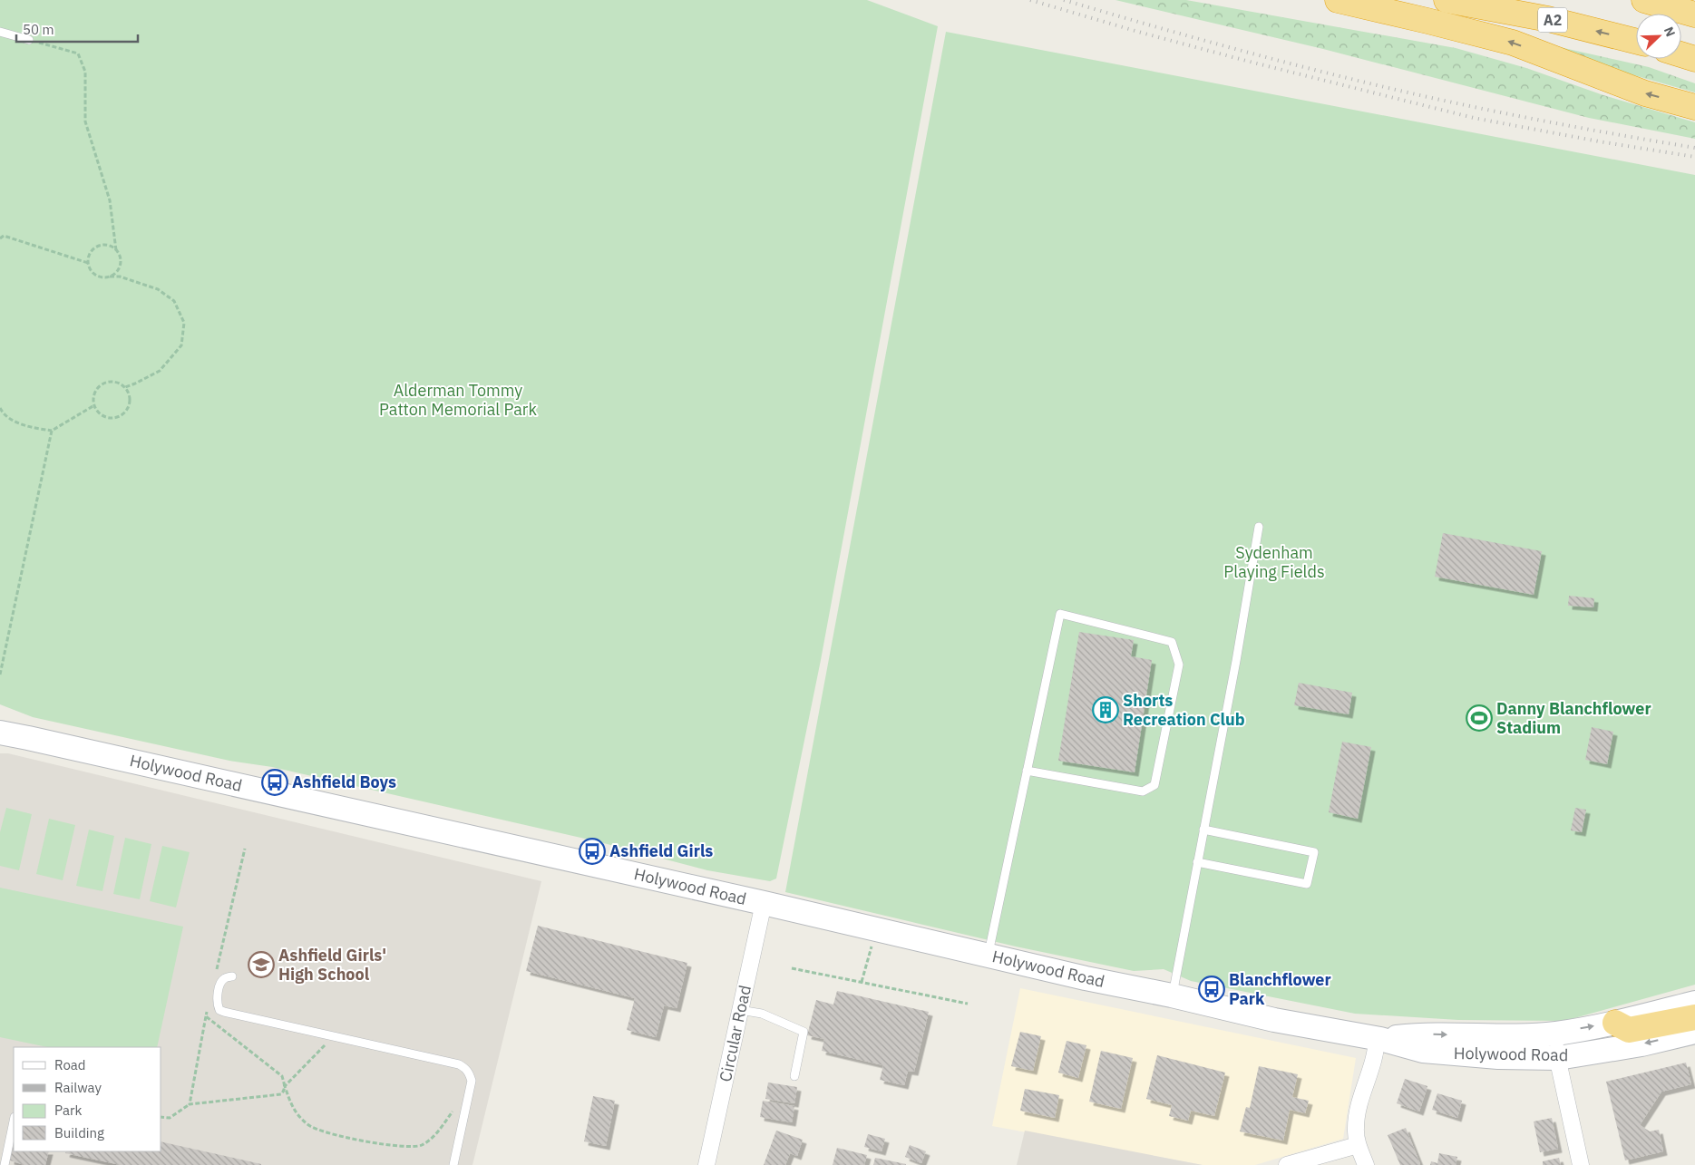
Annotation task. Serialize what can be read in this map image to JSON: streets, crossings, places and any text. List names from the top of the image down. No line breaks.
{"streets":{"highway":["A2"],"main road":["Holywood Road"],"street":["Circular Road"]},"crossings":[["Holywood Road","Circular Road"]],"parks":["Alderman Tommy Patton Memorial Park","Sydenham Playing Fields"],"places":{"building":["Shorts Recreation Club"],"sports":["Danny Blanchflower Stadium"],"bus stop":["Ashfield Boys","Ashfield Girls","Blanchflower Park"],"school or university":["Ashfield Girls' High School"]},"legend":["Road","Railway","Park","Building"],"scale_bar":"50 m","north":"top right"}
